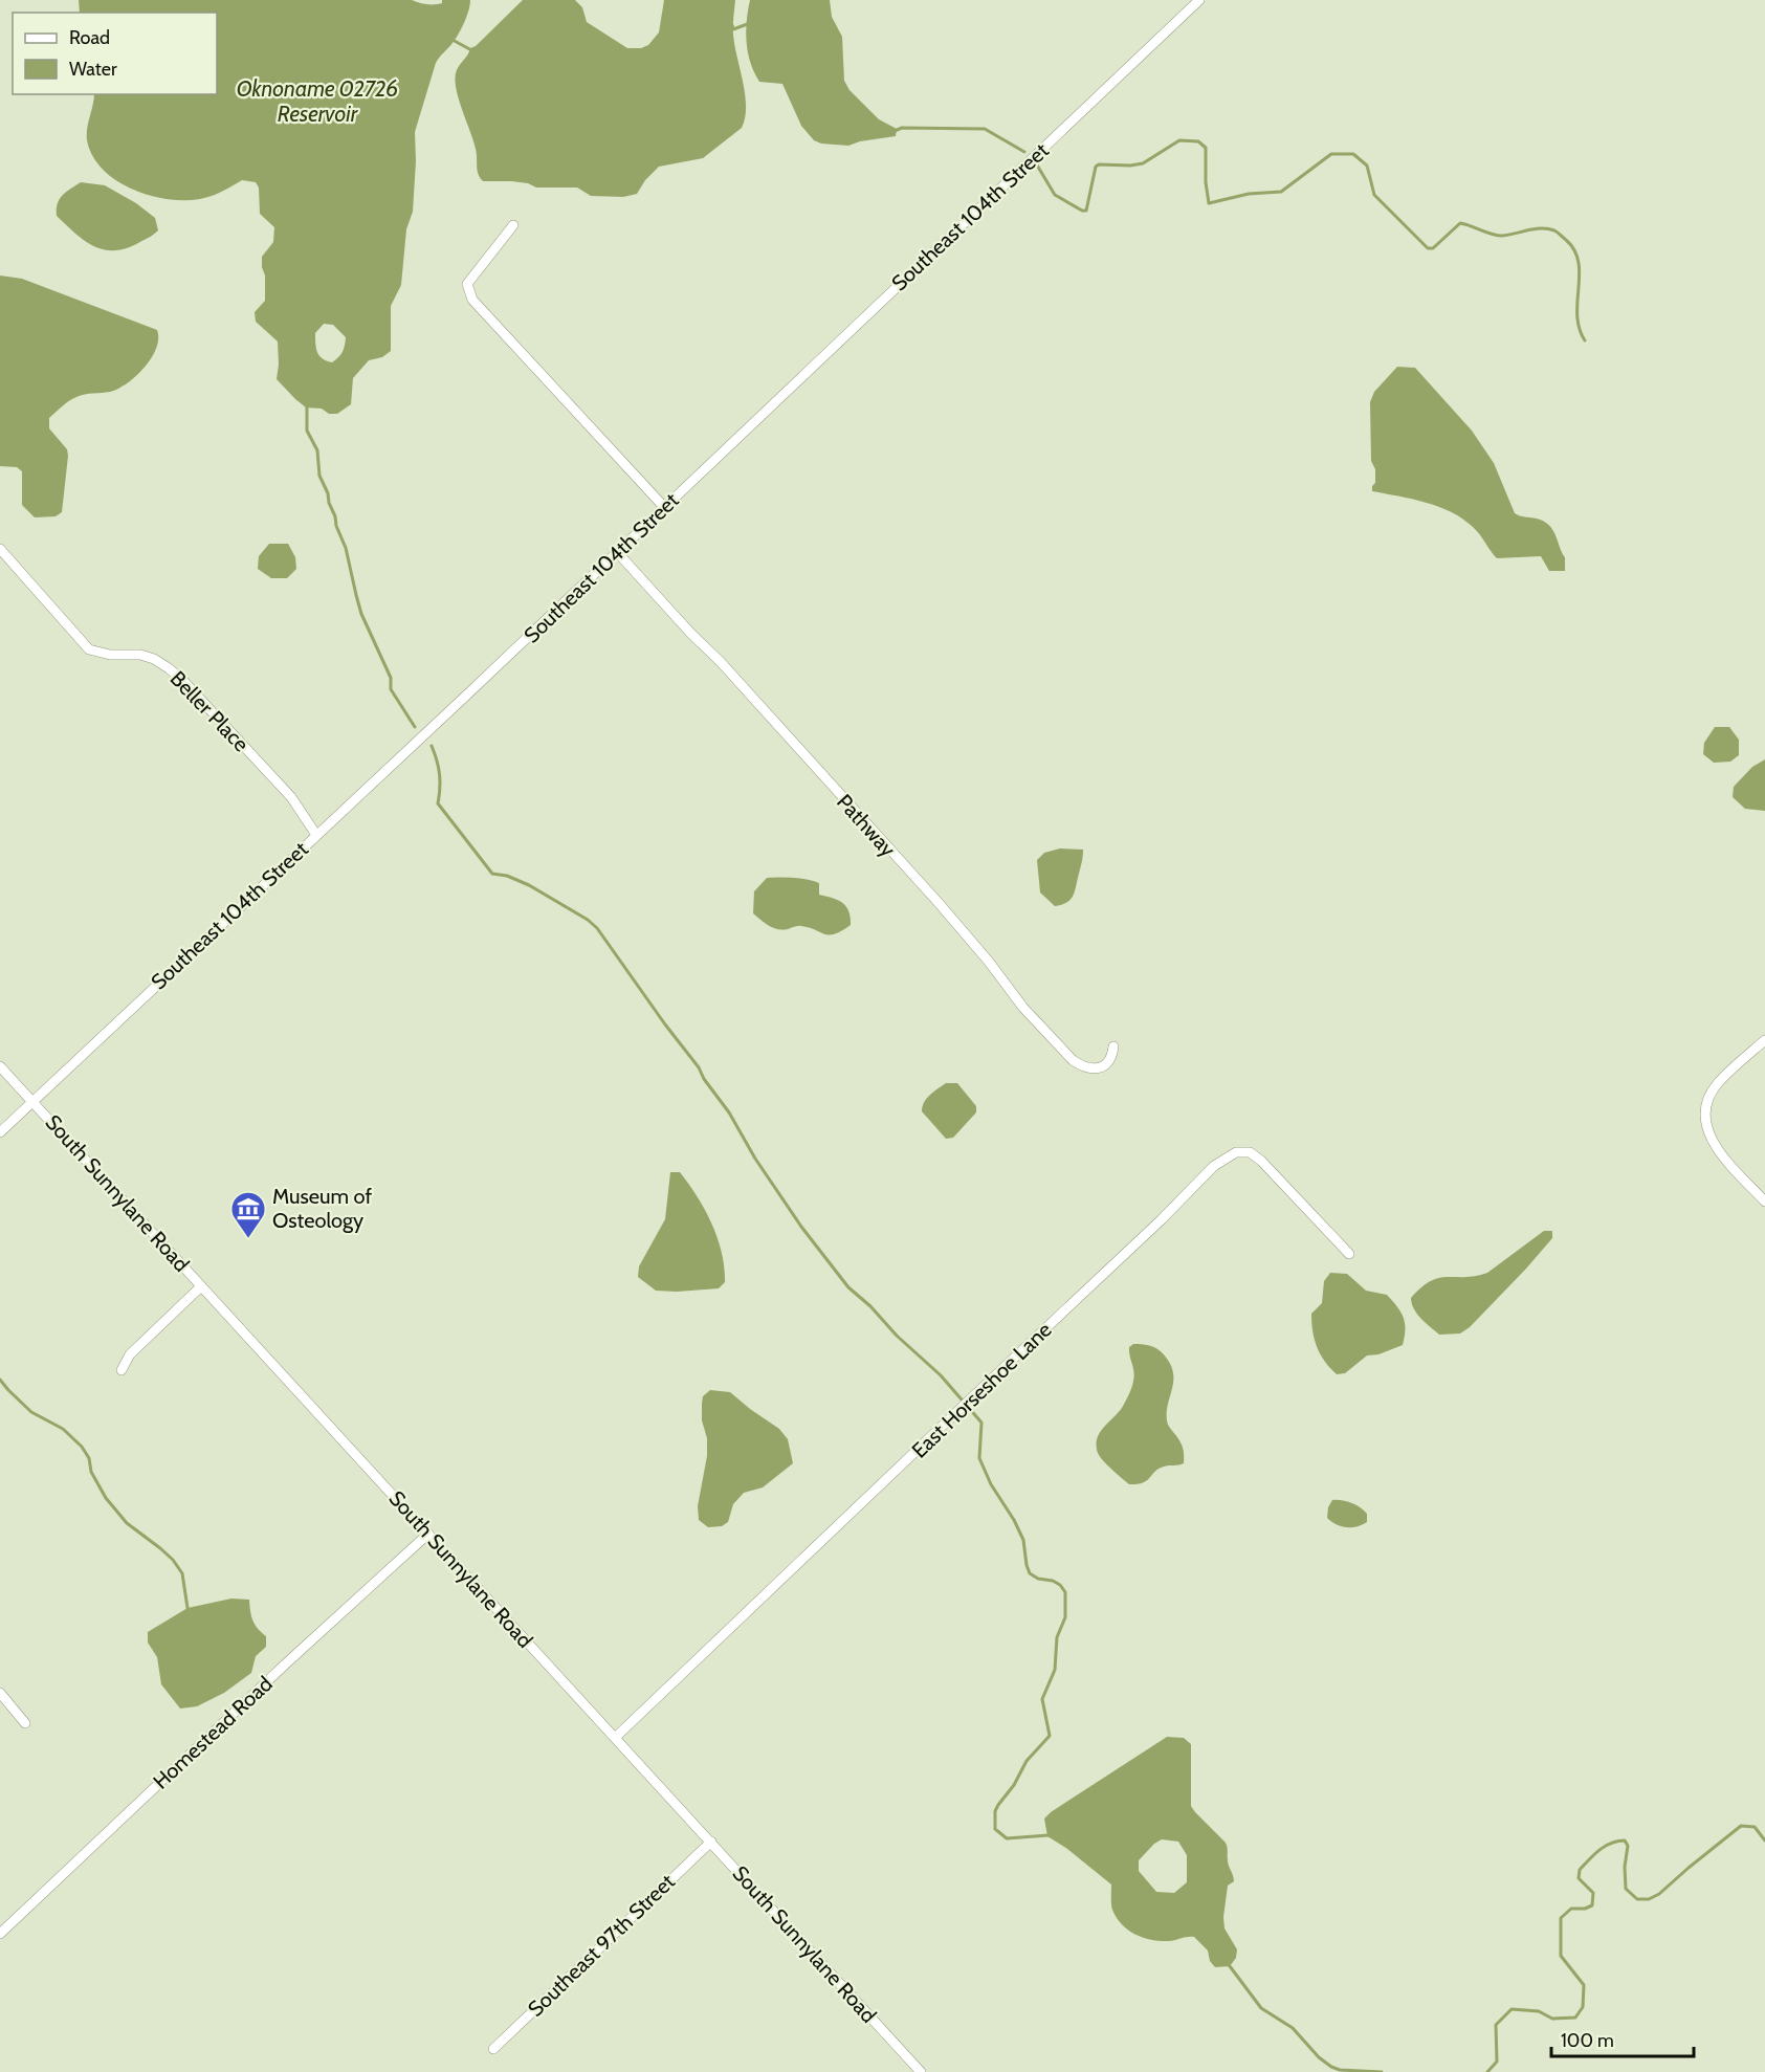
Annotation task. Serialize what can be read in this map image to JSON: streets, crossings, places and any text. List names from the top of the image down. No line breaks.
{"streets":{"street":["Southeast 104th Street","Beller Place","Pathway","South Sunnylane Road","East Horseshoe Lane","Homestead Road","Southeast 97th Street"]},"crossings":[["Southeast 104th Street","Beller Place"],["Southeast 104th Street","Pathway"],["Southeast 104th Street","South Sunnylane Road"],["South Sunnylane Road","East Horseshoe Lane"],["South Sunnylane Road","Homestead Road"],["South Sunnylane Road","Southeast 97th Street"]],"water":["Oknoname 02726 Reservoir"],"places":{"museum":["Museum of Osteology"]},"legend":["Road","Water"],"scale_bar":"100 m"}
